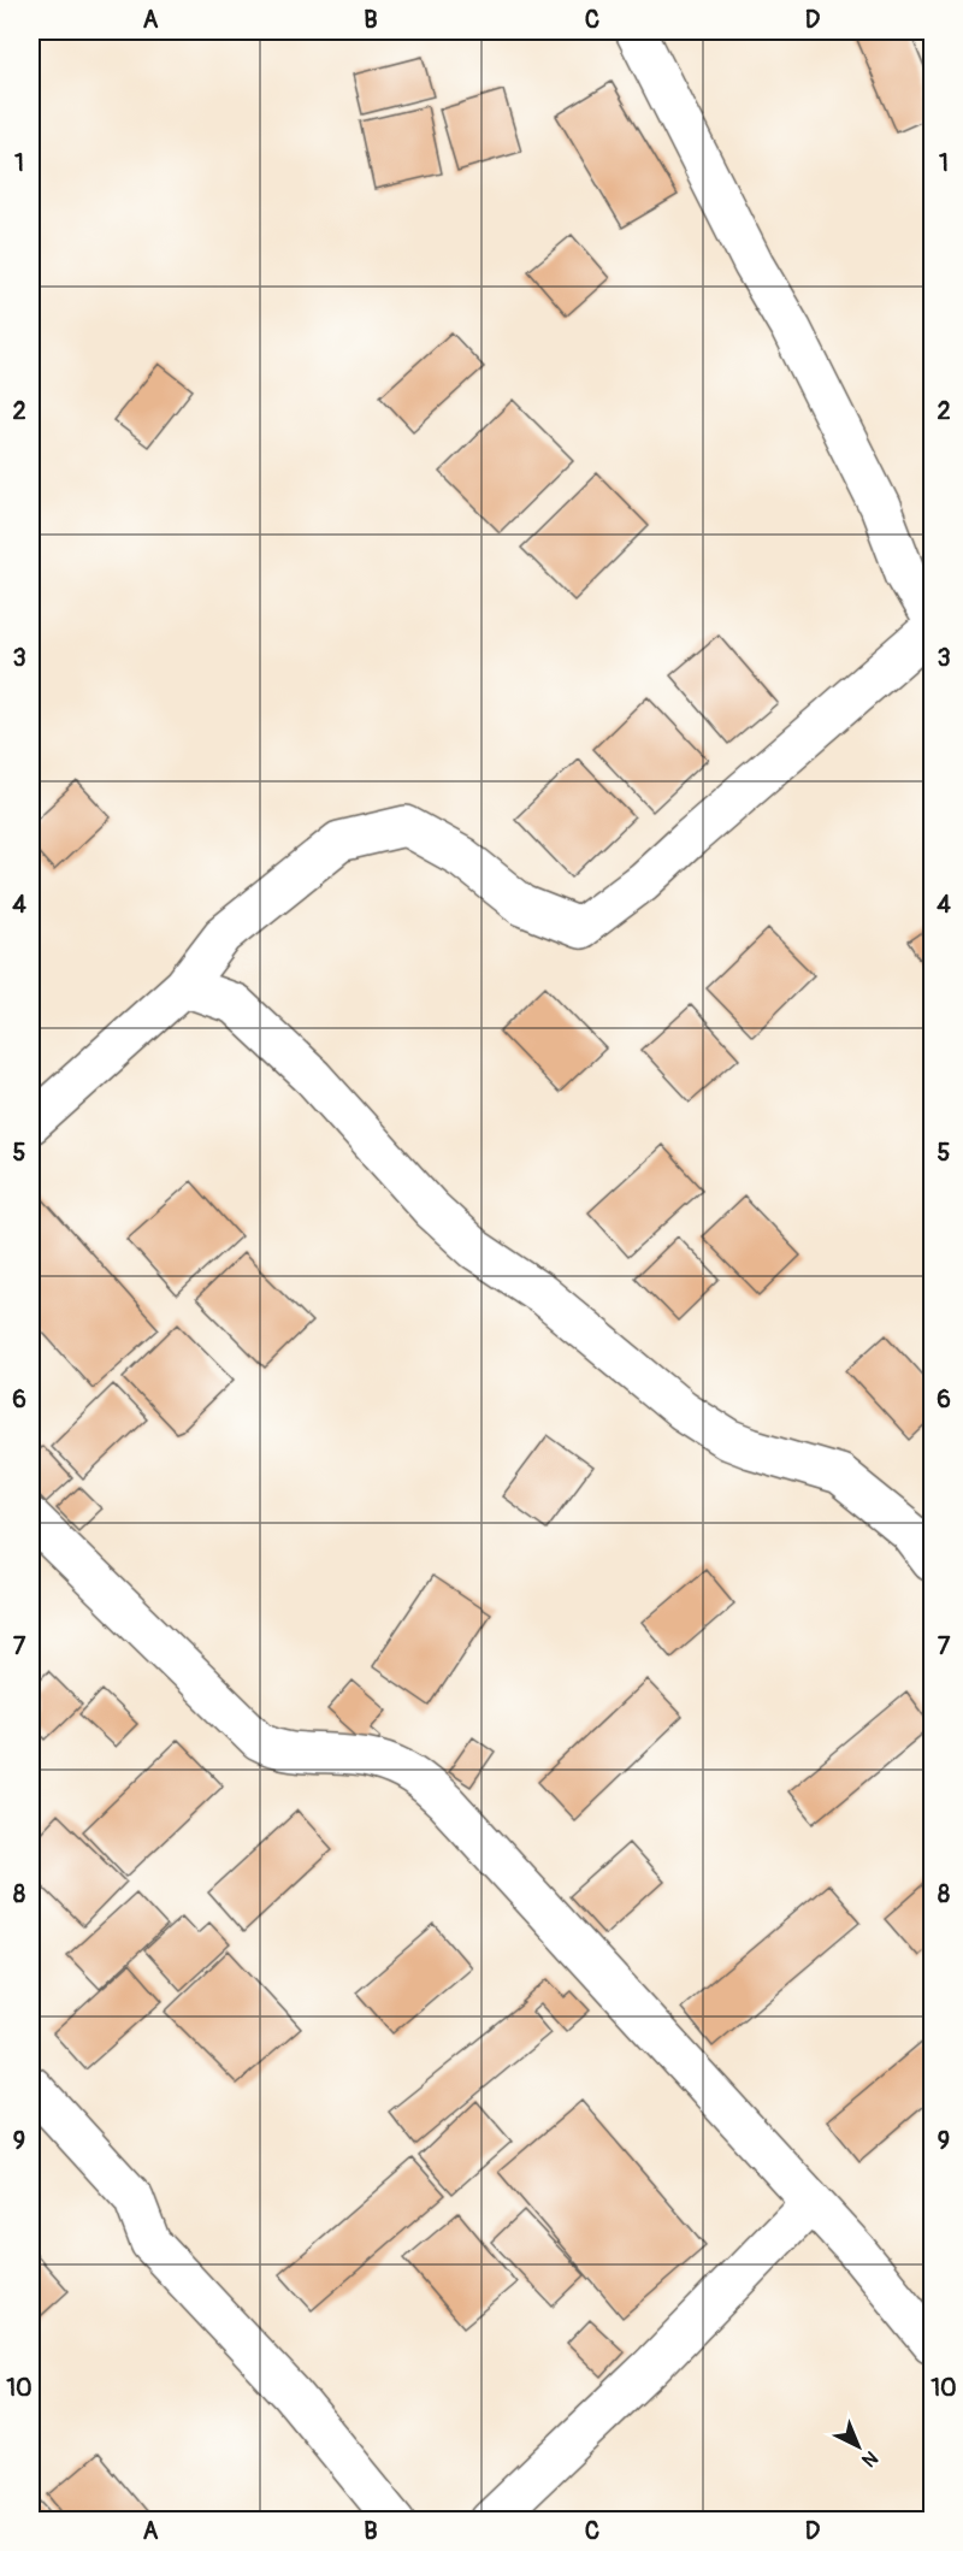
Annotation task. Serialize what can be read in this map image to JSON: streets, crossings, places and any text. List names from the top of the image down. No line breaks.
{"north":"bottom right","grid":{"columns":["A","B","C","D"],"rows":["1","2","3","4","5","6","7","8","9","10"]}}
